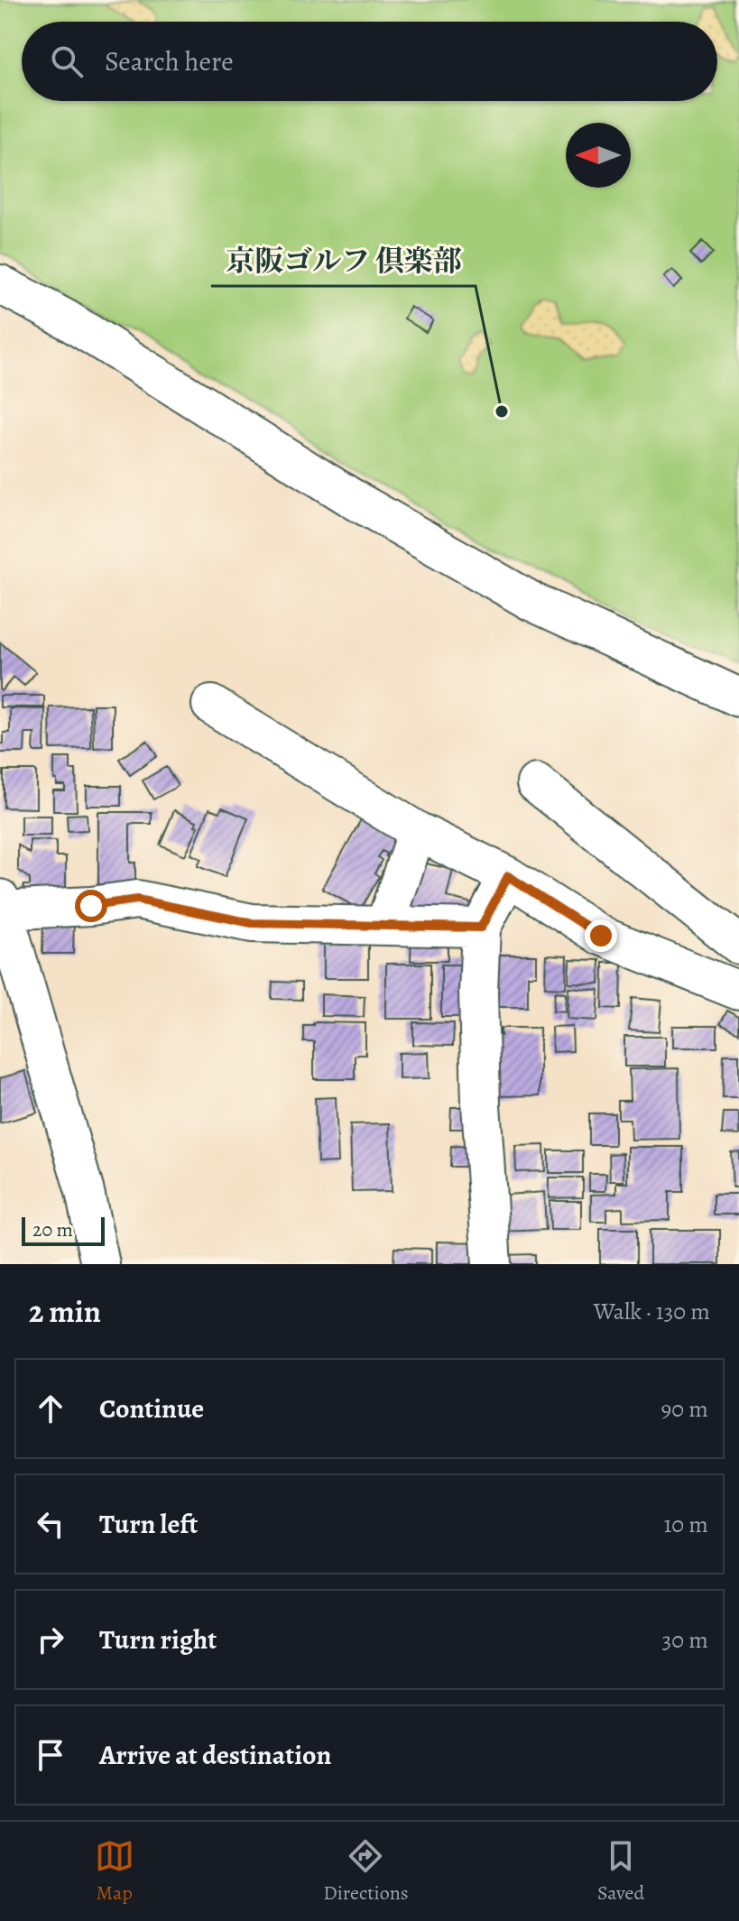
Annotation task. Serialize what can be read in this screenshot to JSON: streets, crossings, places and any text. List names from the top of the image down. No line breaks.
{"places":["京阪ゴルフ 倶楽部"],"scale_bar":"20 m","north":"left","page":{"search":"Search here","scale":"20 m","heading":["2 min","Walk · 130 m"],"list":[["Continue","90 m"],["Turn left","10 m"],["Turn right","30 m"],"Arrive at destination"],"nav":["Map","Directions","Saved"]}}
